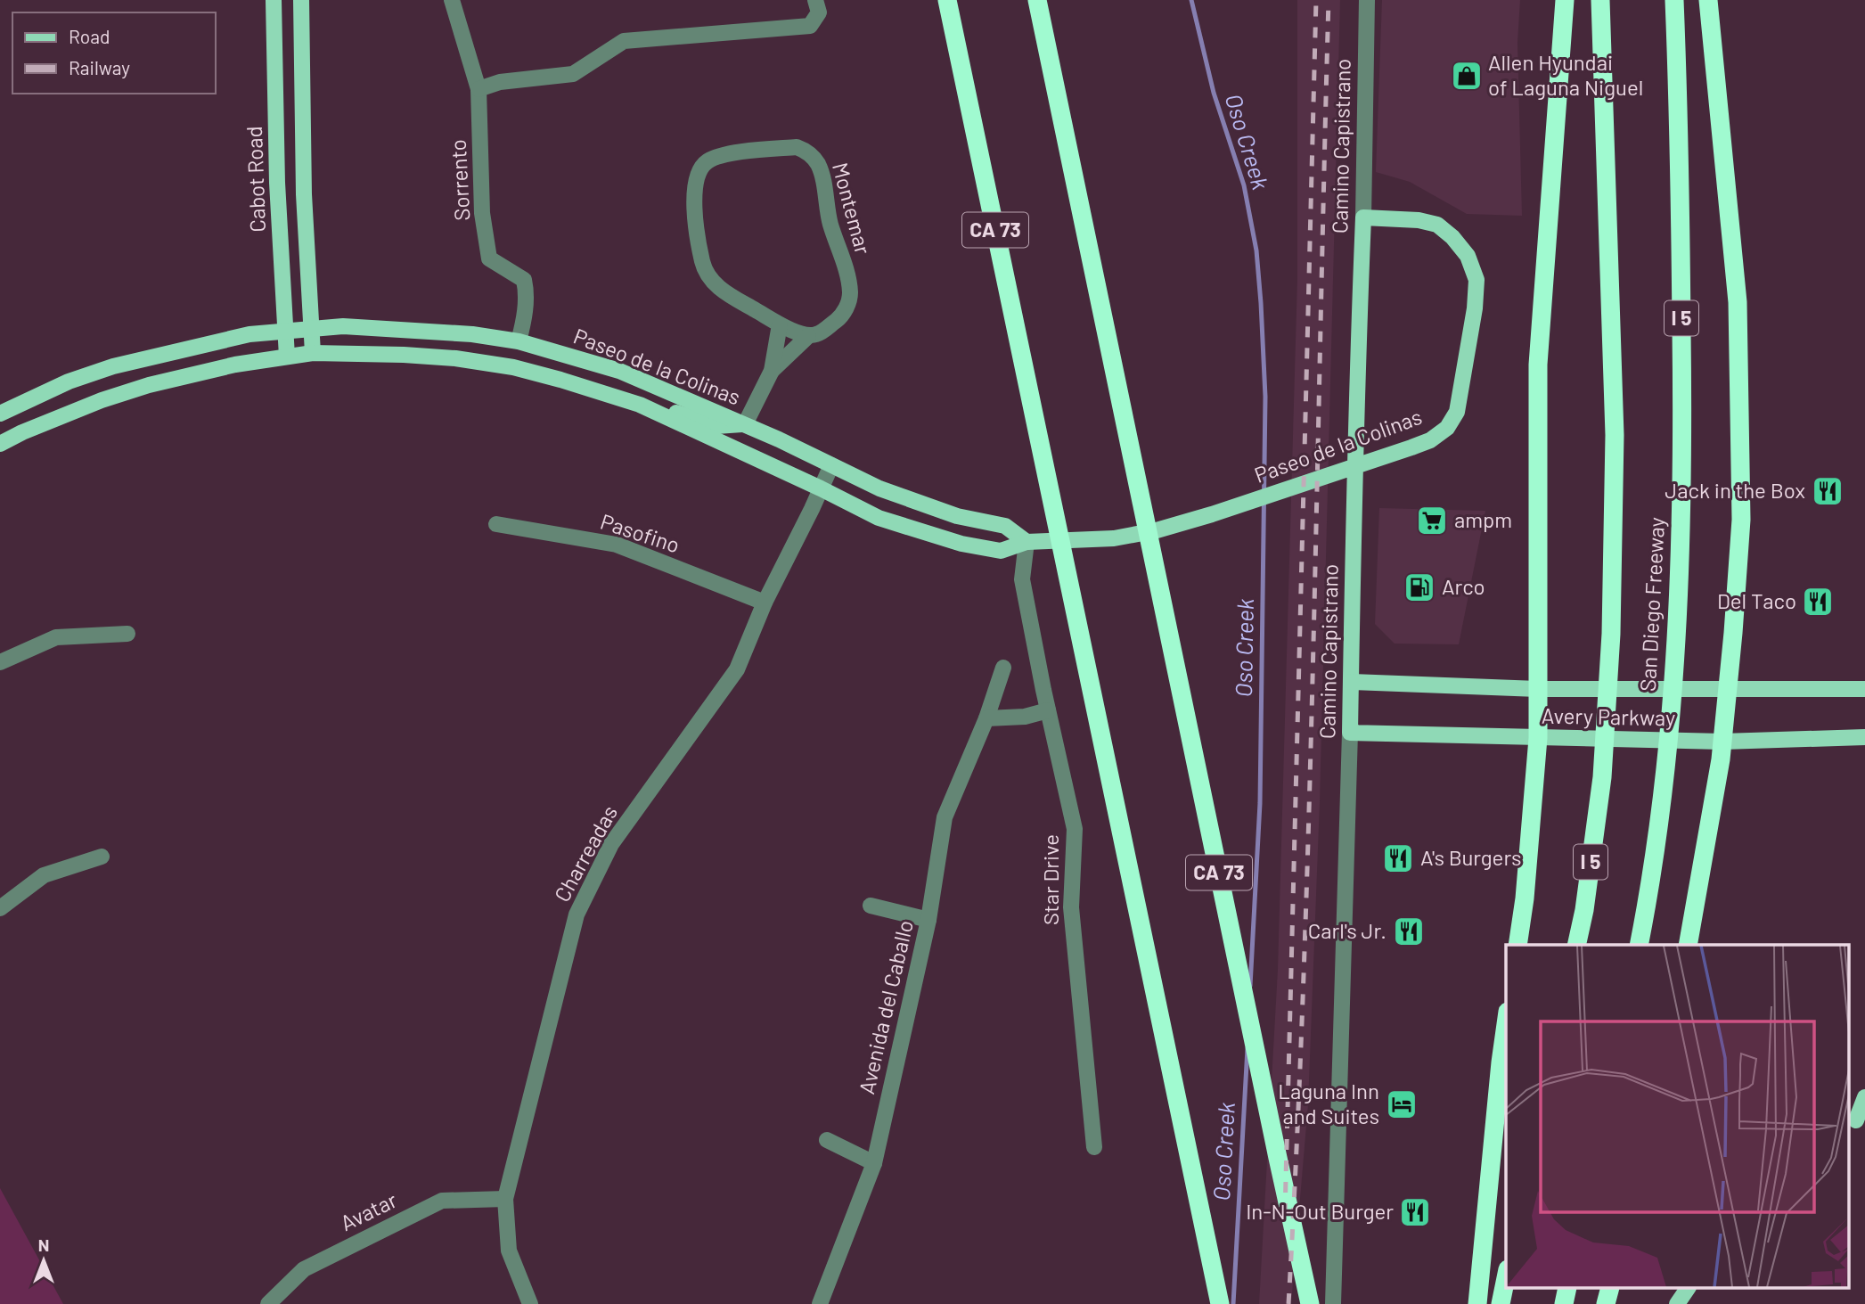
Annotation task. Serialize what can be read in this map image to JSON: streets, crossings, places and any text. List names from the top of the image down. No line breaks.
{"streets":{"highway":["CA 73","I 5","San Diego Freeway"],"main road":["Camino Capistrano","Cabot Road","Paseo de la Colinas","Avery Parkway"],"street":["Sorrento","Montemar","Pasofino","Charreadas","Star Drive","Avenida del Caballo","Avatar"]},"crossings":[["Camino Capistrano","Paseo de la Colinas"],["Camino Capistrano","Avery Parkway"],["Cabot Road","Paseo de la Colinas"],["Sorrento","Paseo de la Colinas"],["Paseo de la Colinas","Charreadas"],["Paseo de la Colinas","Star Drive"],["Pasofino","Charreadas"],["Charreadas","Avatar"]],"water":["Oso Creek"],"places":{"shop":["Allen Hyundai of Laguna Niguel"],"restaurant":["Jack in the Box","Del Taco","A's Burgers","Carl's Jr.","In-N-Out Burger"],"supermarket":["ampm"],"fuel station":["Arco"],"hotel":["Laguna Inn and Suites"]},"legend":["Road","Railway"],"north":"top"}
